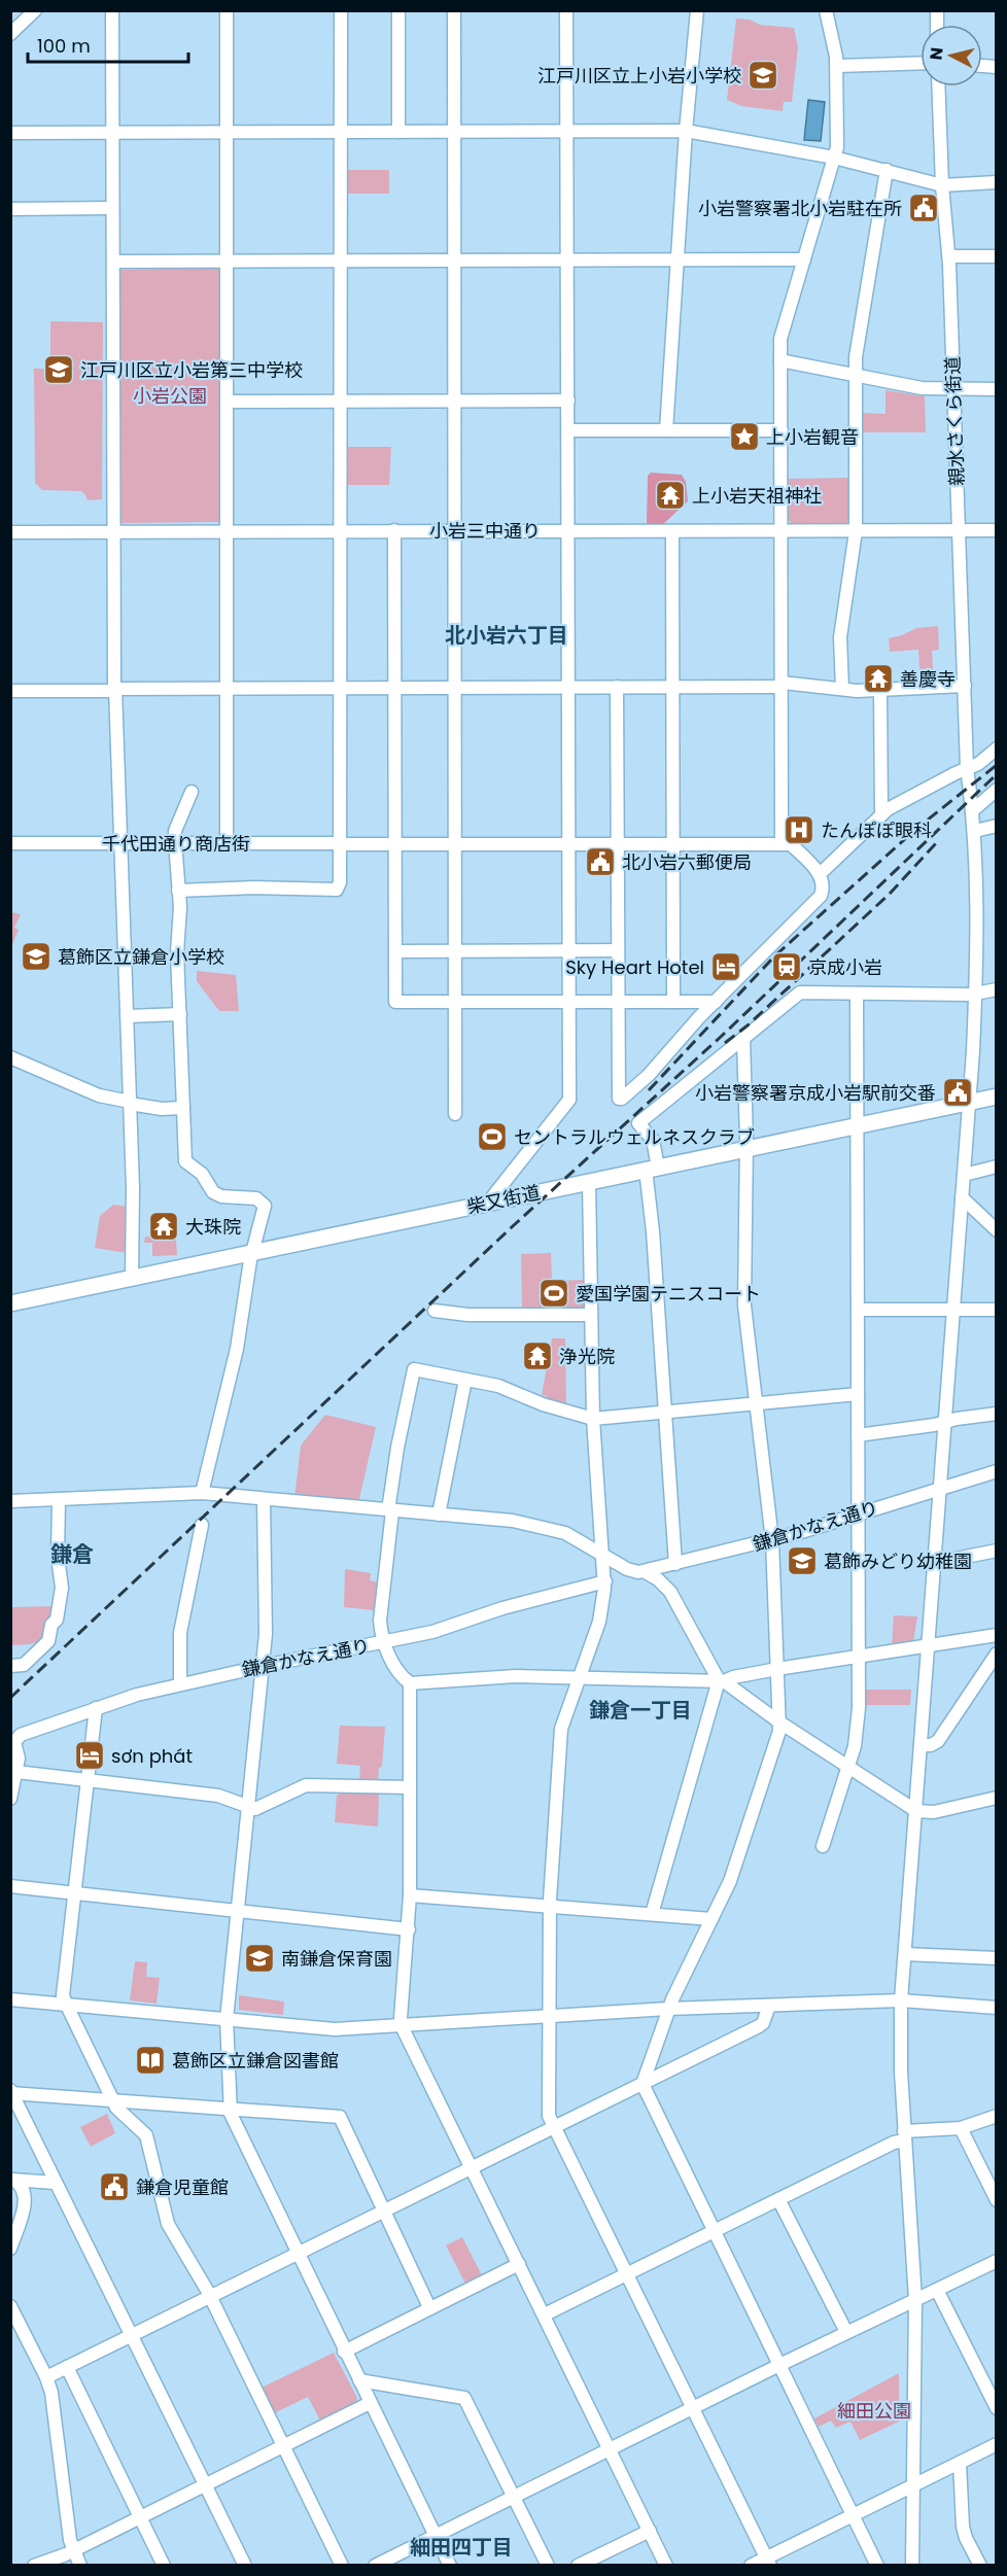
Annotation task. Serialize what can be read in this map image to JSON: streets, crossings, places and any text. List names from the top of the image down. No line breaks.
{"streets":{"main road":["柴又街道"],"street":["親水さくら街道","小岩三中通り","千代田通り商店街","鎌倉かなえ通り"]},"crossings":[["親水さくら街道","小岩三中通り"],["親水さくら街道","柴又街道"],["親水さくら街道","鎌倉かなえ通り"]],"districts":["北小岩六丁目","鎌倉","鎌倉一丁目","細田四丁目"],"parks":["小岩公園","細田公園"],"places":{"school or university":["江戸川区立上小岩小学校","江戸川区立小岩第三中学校","葛飾区立鎌倉小学校","葛飾みどり幼稚園","南鎌倉保育園"],"public building":["小岩警察署北小岩駐在所","北小岩六郵便局","小岩警察署京成小岩駅前交番","鎌倉児童館"],"place":["上小岩観音"],"temple":["上小岩天祖神社","善慶寺","大珠院","浄光院"],"hospital":["たんぽぽ眼科"],"hotel":["Sky Heart Hotel","sơn phát"],"station":["京成小岩"],"sports":["セントラルウェルネスクラブ","愛国学園テニスコート"],"library":["葛飾区立鎌倉図書館"]},"scale_bar":"100 m","north":"left"}
